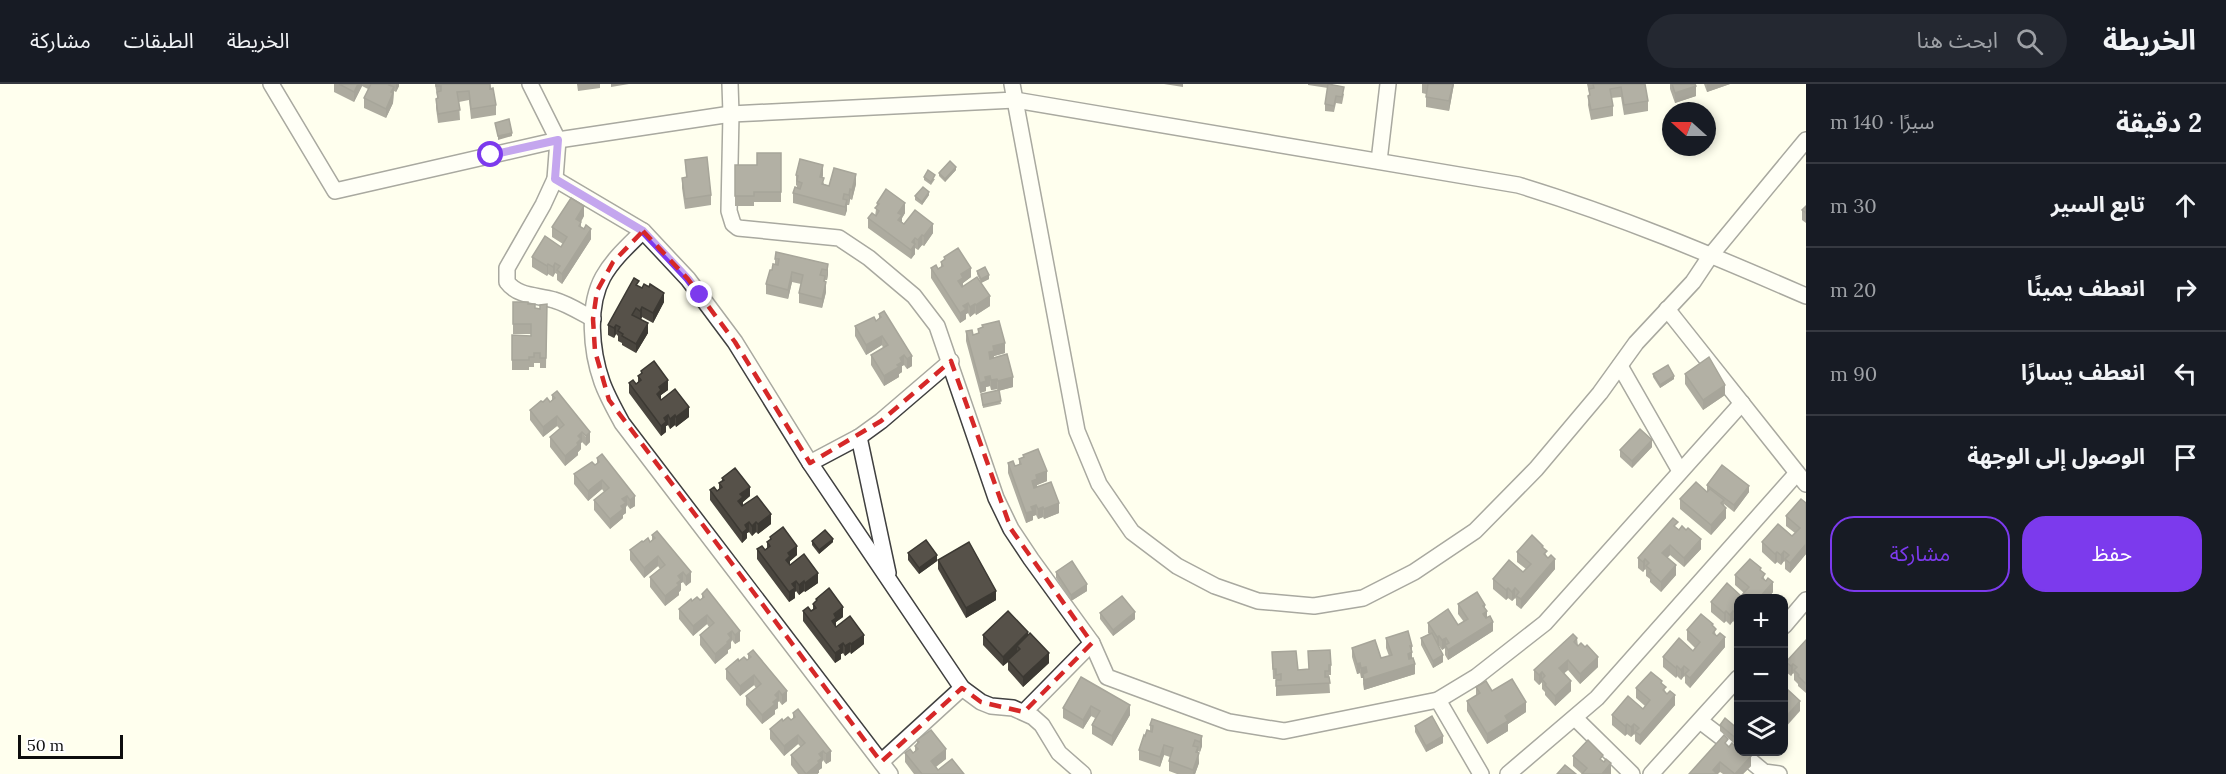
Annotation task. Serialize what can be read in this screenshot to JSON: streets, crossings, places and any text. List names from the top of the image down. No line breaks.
{"scale_bar":"50 m","north":"left","page":{"header":"الخريطة","search":"ابحث هنا","nav":["الخريطة","الطبقات","مشاركة"],"heading":["2 دقيقة","سيرًا · 140 m"],"list":[["تابع السير","30 m"],["انعطف يمينًا","20 m"],["انعطف يسارًا","90 m"],"الوصول إلى الوجهة"],"buttons":["حفظ","مشاركة"],"map_buttons":["+","−"],"scale":"50 m"}}
